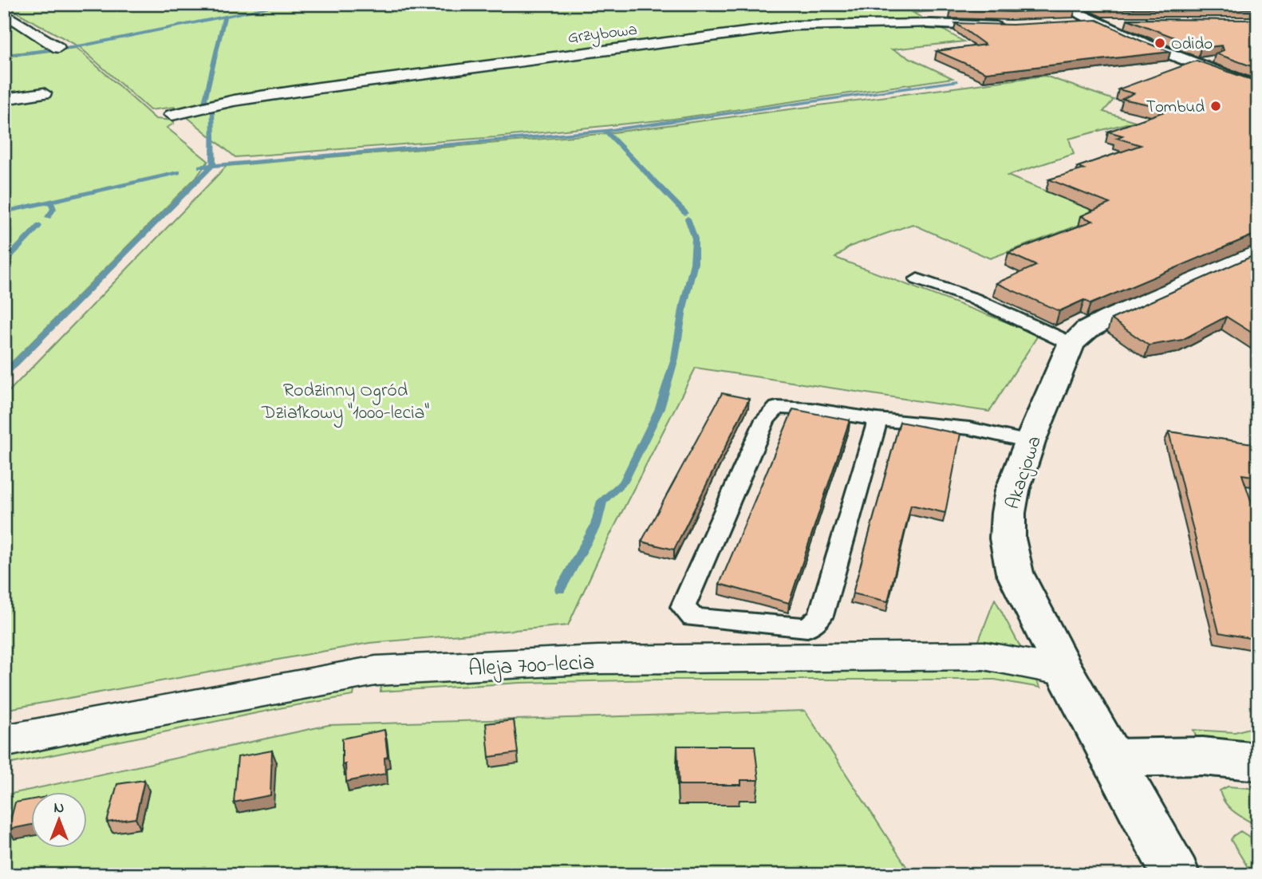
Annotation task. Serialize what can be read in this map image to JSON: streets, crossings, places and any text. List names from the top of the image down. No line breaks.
{"streets":{"street":["Grzybowa","Akacjowa","Aleja 700-lecia"]},"crossings":[["Akacjowa","Aleja 700-lecia"]],"parks":["Rodzinny Ogród Działkowy \"1000-lecia\""],"places":["Odido","Tombud"],"north":"top"}
